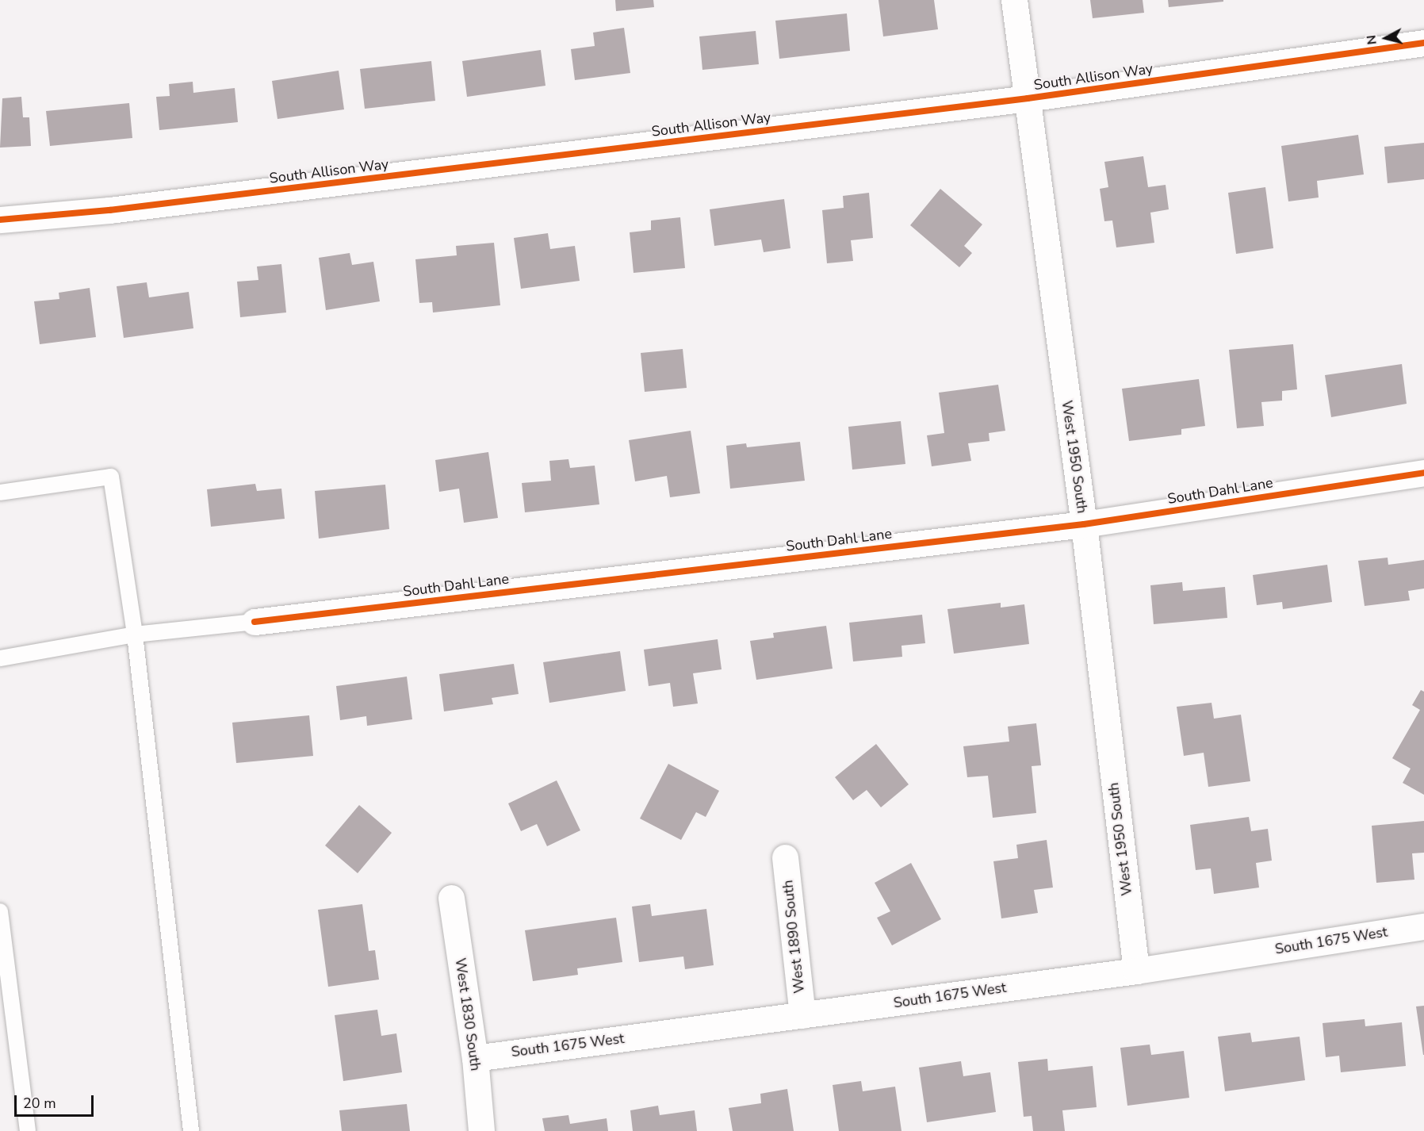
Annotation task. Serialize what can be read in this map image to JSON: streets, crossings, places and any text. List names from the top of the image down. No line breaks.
{"streets":{"street":["South Allison Way","West 1950 South","South Dahl Lane","West 1890 South","South 1675 West","West 1830 South"]},"crossings":[["South Allison Way","West 1950 South"],["West 1950 South","South Dahl Lane"],["West 1950 South","South 1675 West"],["West 1890 South","South 1675 West"],["South 1675 West","West 1830 South"]],"scale_bar":"20 m","north":"left"}
